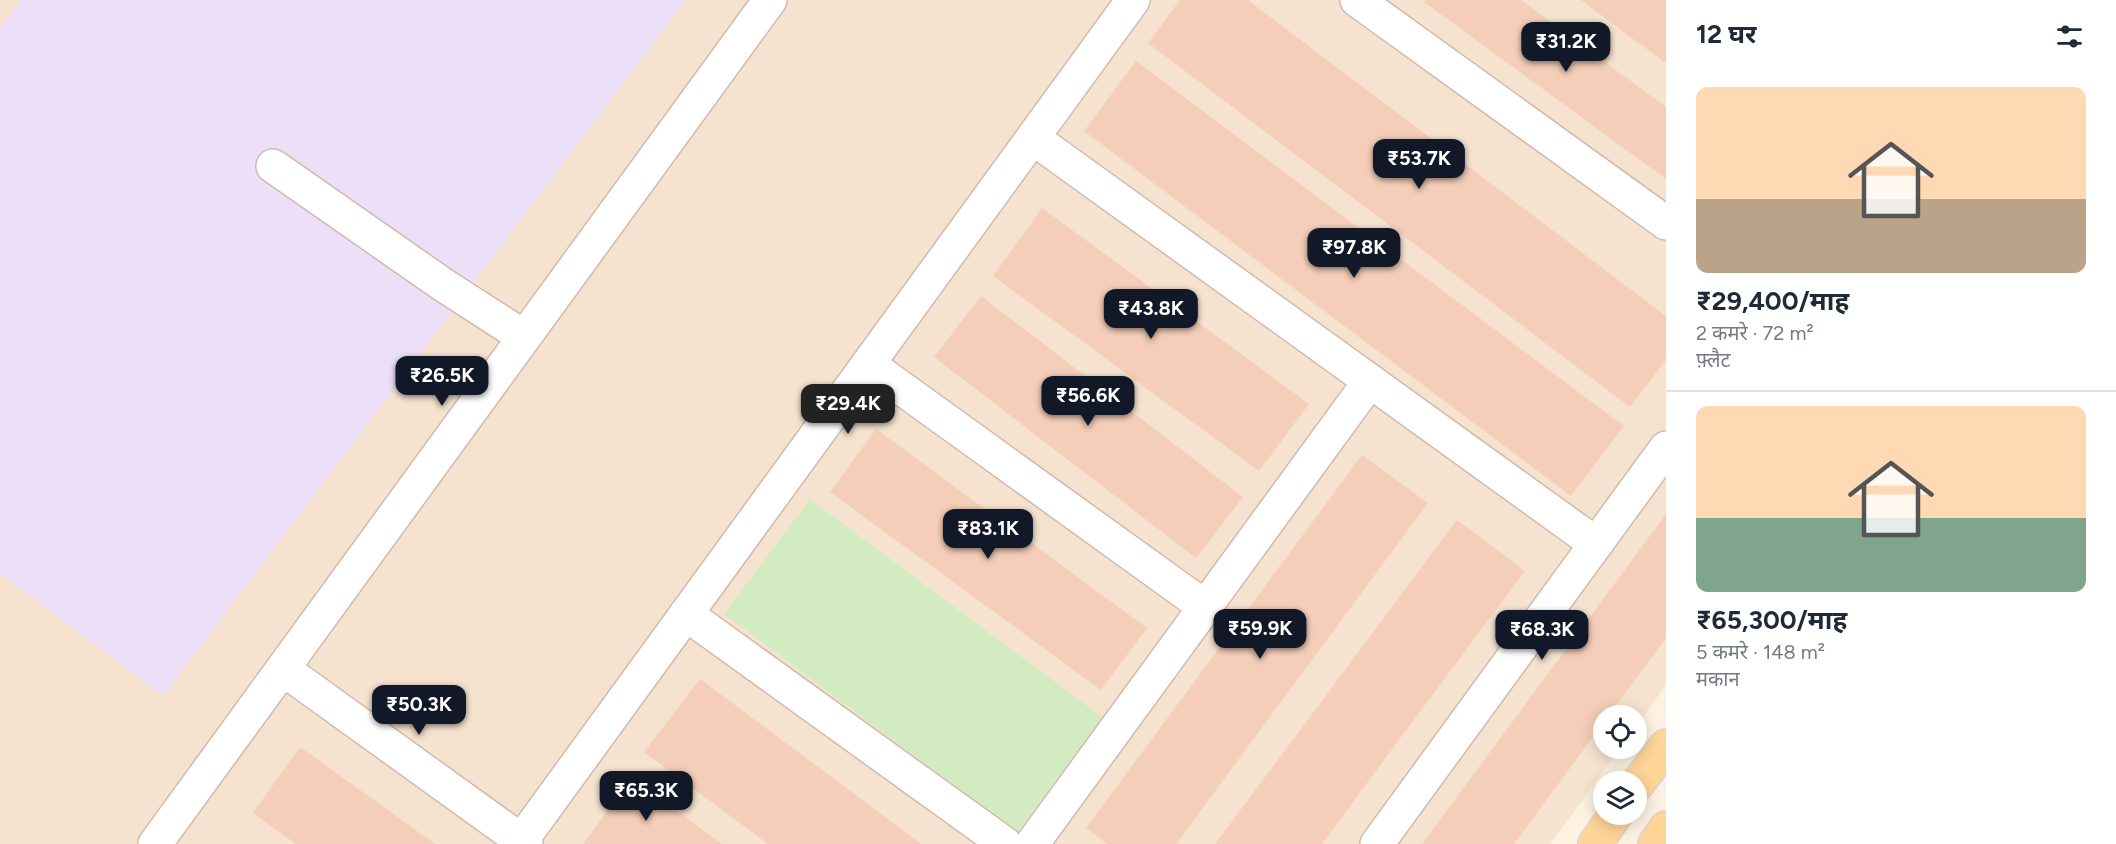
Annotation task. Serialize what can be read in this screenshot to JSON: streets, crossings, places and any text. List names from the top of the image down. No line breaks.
{"page":{"heading":"12 घर","price":["₹31.2K","₹53.7K","₹97.8K","₹43.8K","₹26.5K","₹56.6K","₹29.4K","₹83.1K","₹59.9K","₹68.3K","₹50.3K","₹65.3K"],"list":[{"name":"₹29,400/माह","note":"2 कमरे · 72 m² · फ़्लैट"},{"name":"₹65,300/माह","note":"5 कमरे · 148 m² · मकान"}]}}
